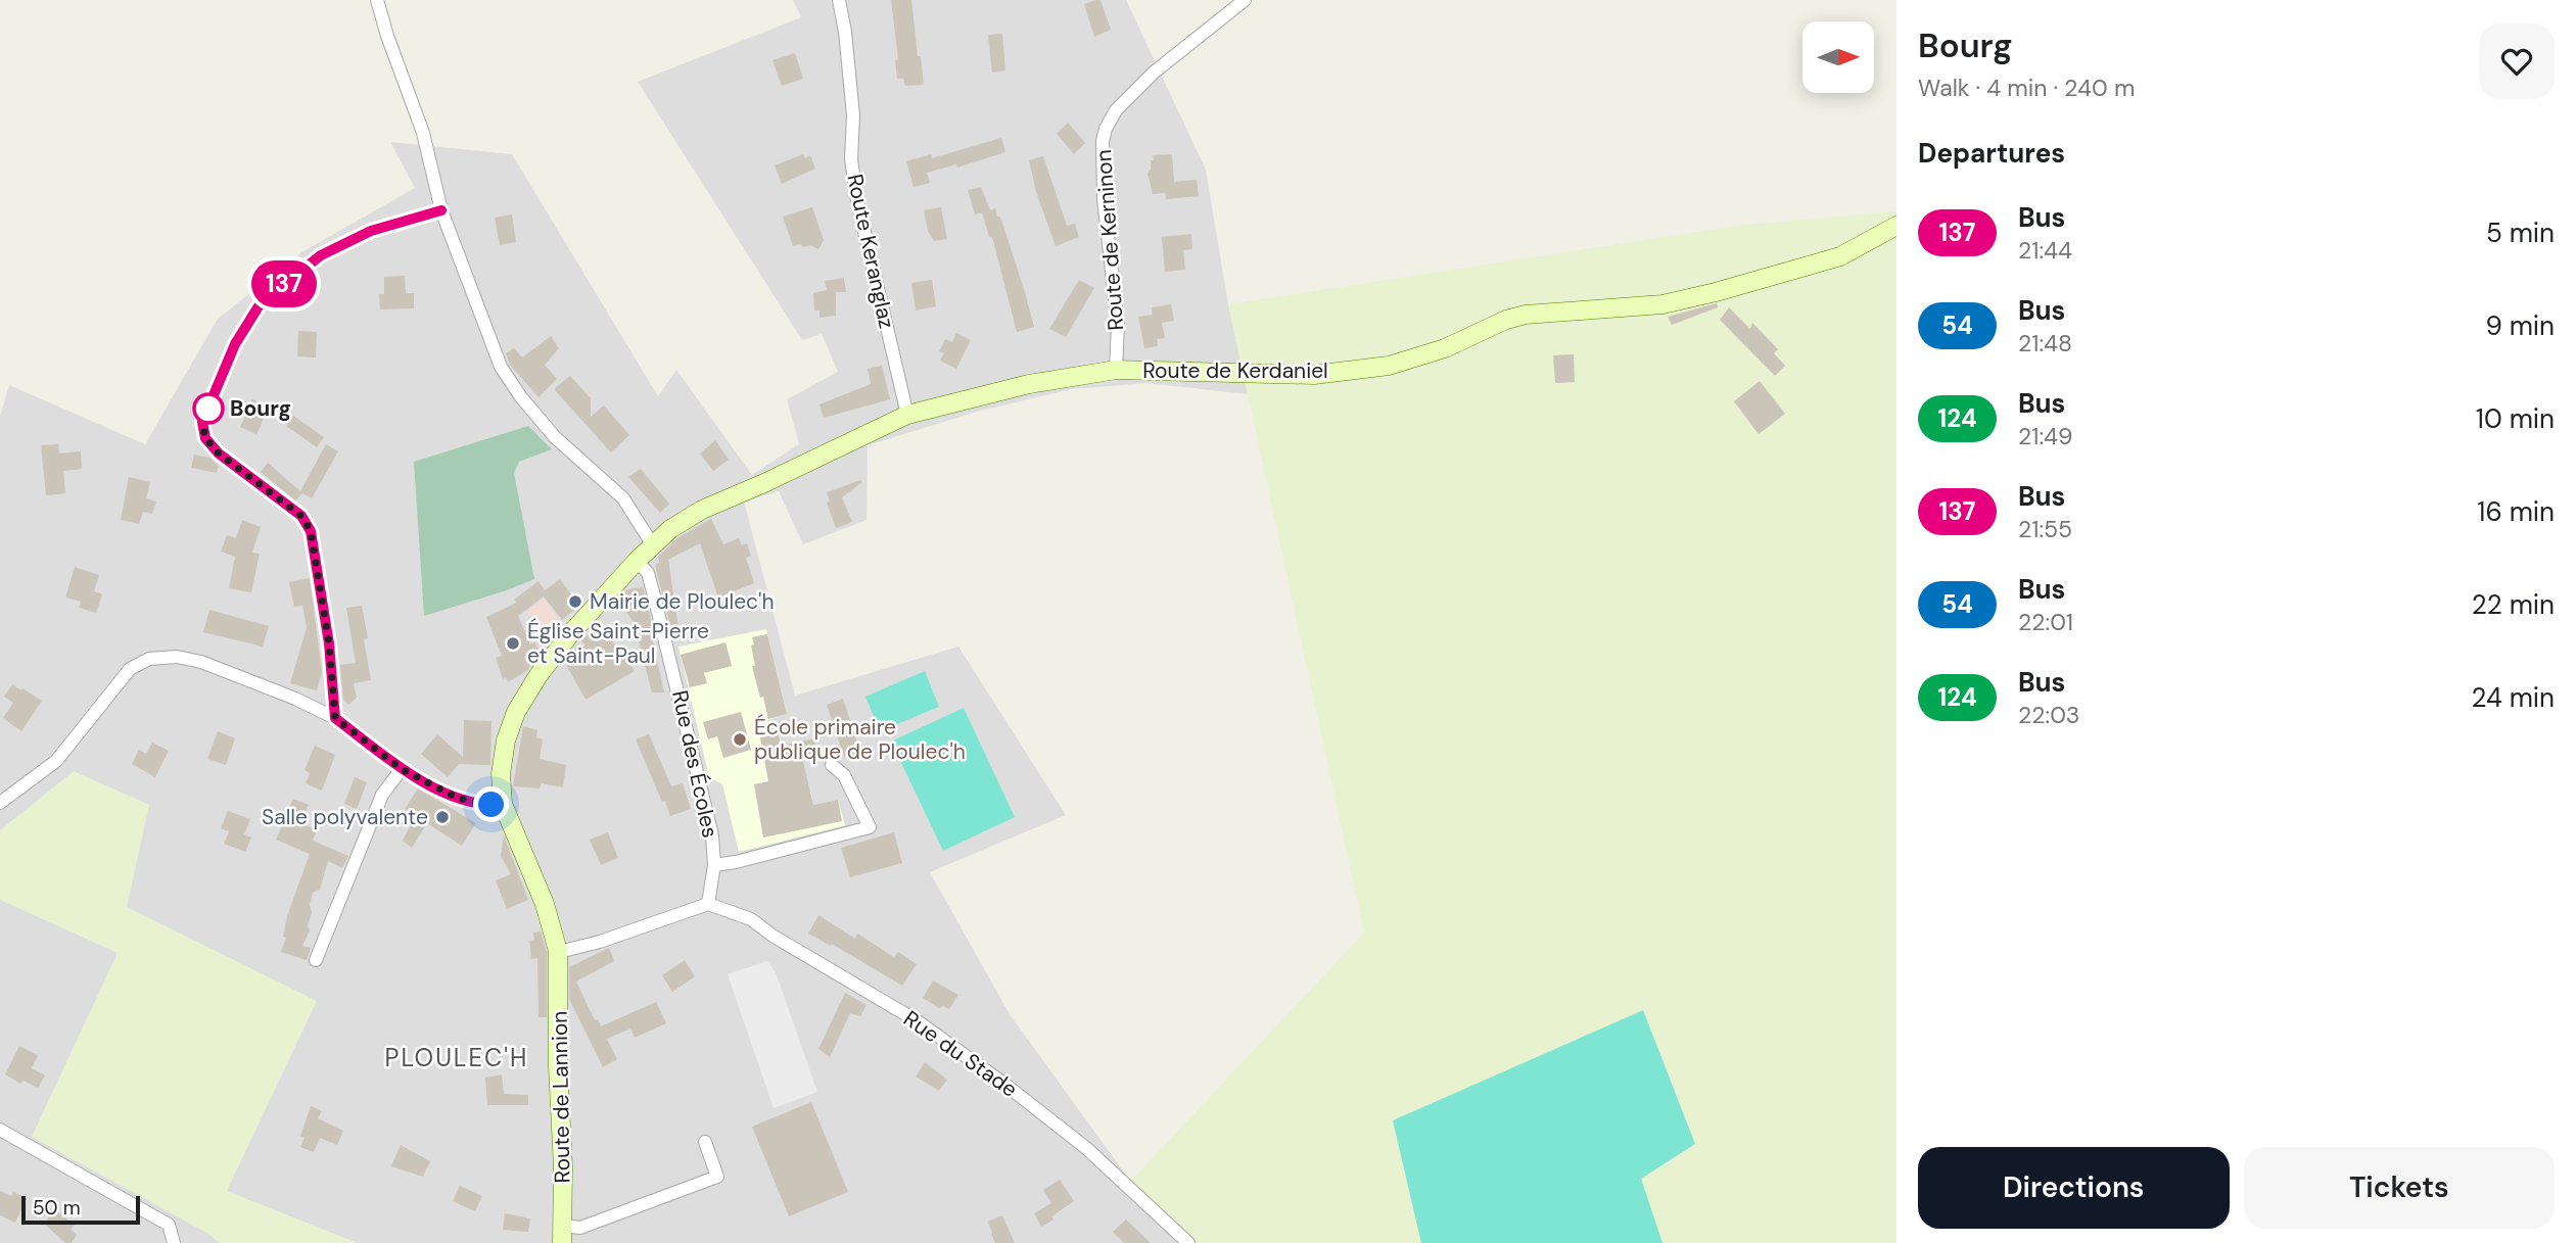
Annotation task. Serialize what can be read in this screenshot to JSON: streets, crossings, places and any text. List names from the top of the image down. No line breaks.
{"streets":{"street":["Route de Kerninon","Route Keranglaz","Route de Kerdaniel","Rue des Écoles","Rue du Stade","Route de Lannion"]},"crossings":[["Route de Kerninon","Route de Kerdaniel"],["Route Keranglaz","Route de Kerdaniel"],["Route de Kerdaniel","Rue des Écoles"],["Route de Kerdaniel","Route de Lannion"],["Rue des Écoles","Rue du Stade"]],"districts":["PLOULEC'H"],"places":["Bourg","Mairie de Ploulec'h","Église Saint-Pierre et Saint-Paul","École primaire publique de Ploulec'h","Salle polyvalente"],"lines":["bus line 137"],"scale_bar":"50 m","north":"right","page":{"on_map":"137","heading":[["Bourg","Walk · 4 min · 240 m"],"Departures"],"list":[{"mark":"137","name":"Bus","note":"21:44","value":"5 min"},{"mark":"54","name":"Bus","note":"21:48","value":"9 min"},{"mark":"124","name":"Bus","note":"21:49","value":"10 min"},{"mark":"137","name":"Bus","note":"21:55","value":"16 min"},{"mark":"54","name":"Bus","note":"22:01","value":"22 min"},{"mark":"124","name":"Bus","note":"22:03","value":"24 min"}],"buttons":["Directions","Tickets"],"scale":"50 m"}}
